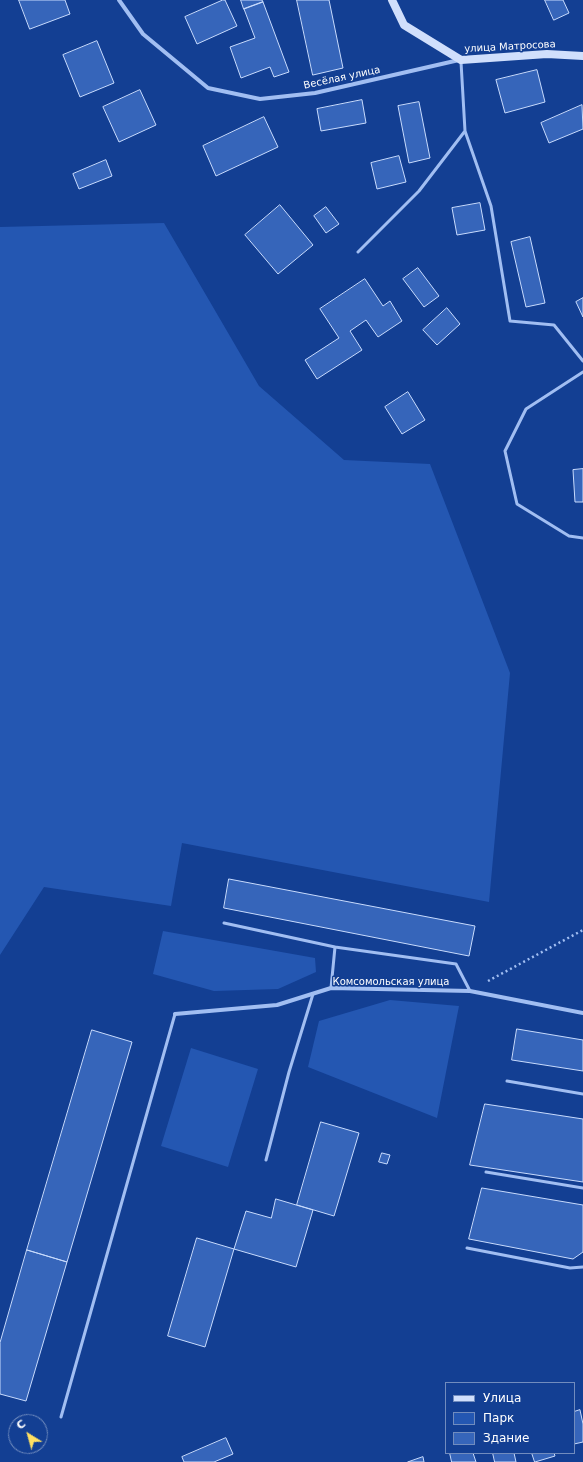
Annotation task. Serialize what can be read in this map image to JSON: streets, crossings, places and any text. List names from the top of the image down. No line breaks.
{"streets":{"street":["улица Матросова","Весёлая улица","Комсомольская улица"]},"crossings":[["улица Матросова","Весёлая улица"]],"legend":["Улица","Парк","Здание"],"north":"top left"}
